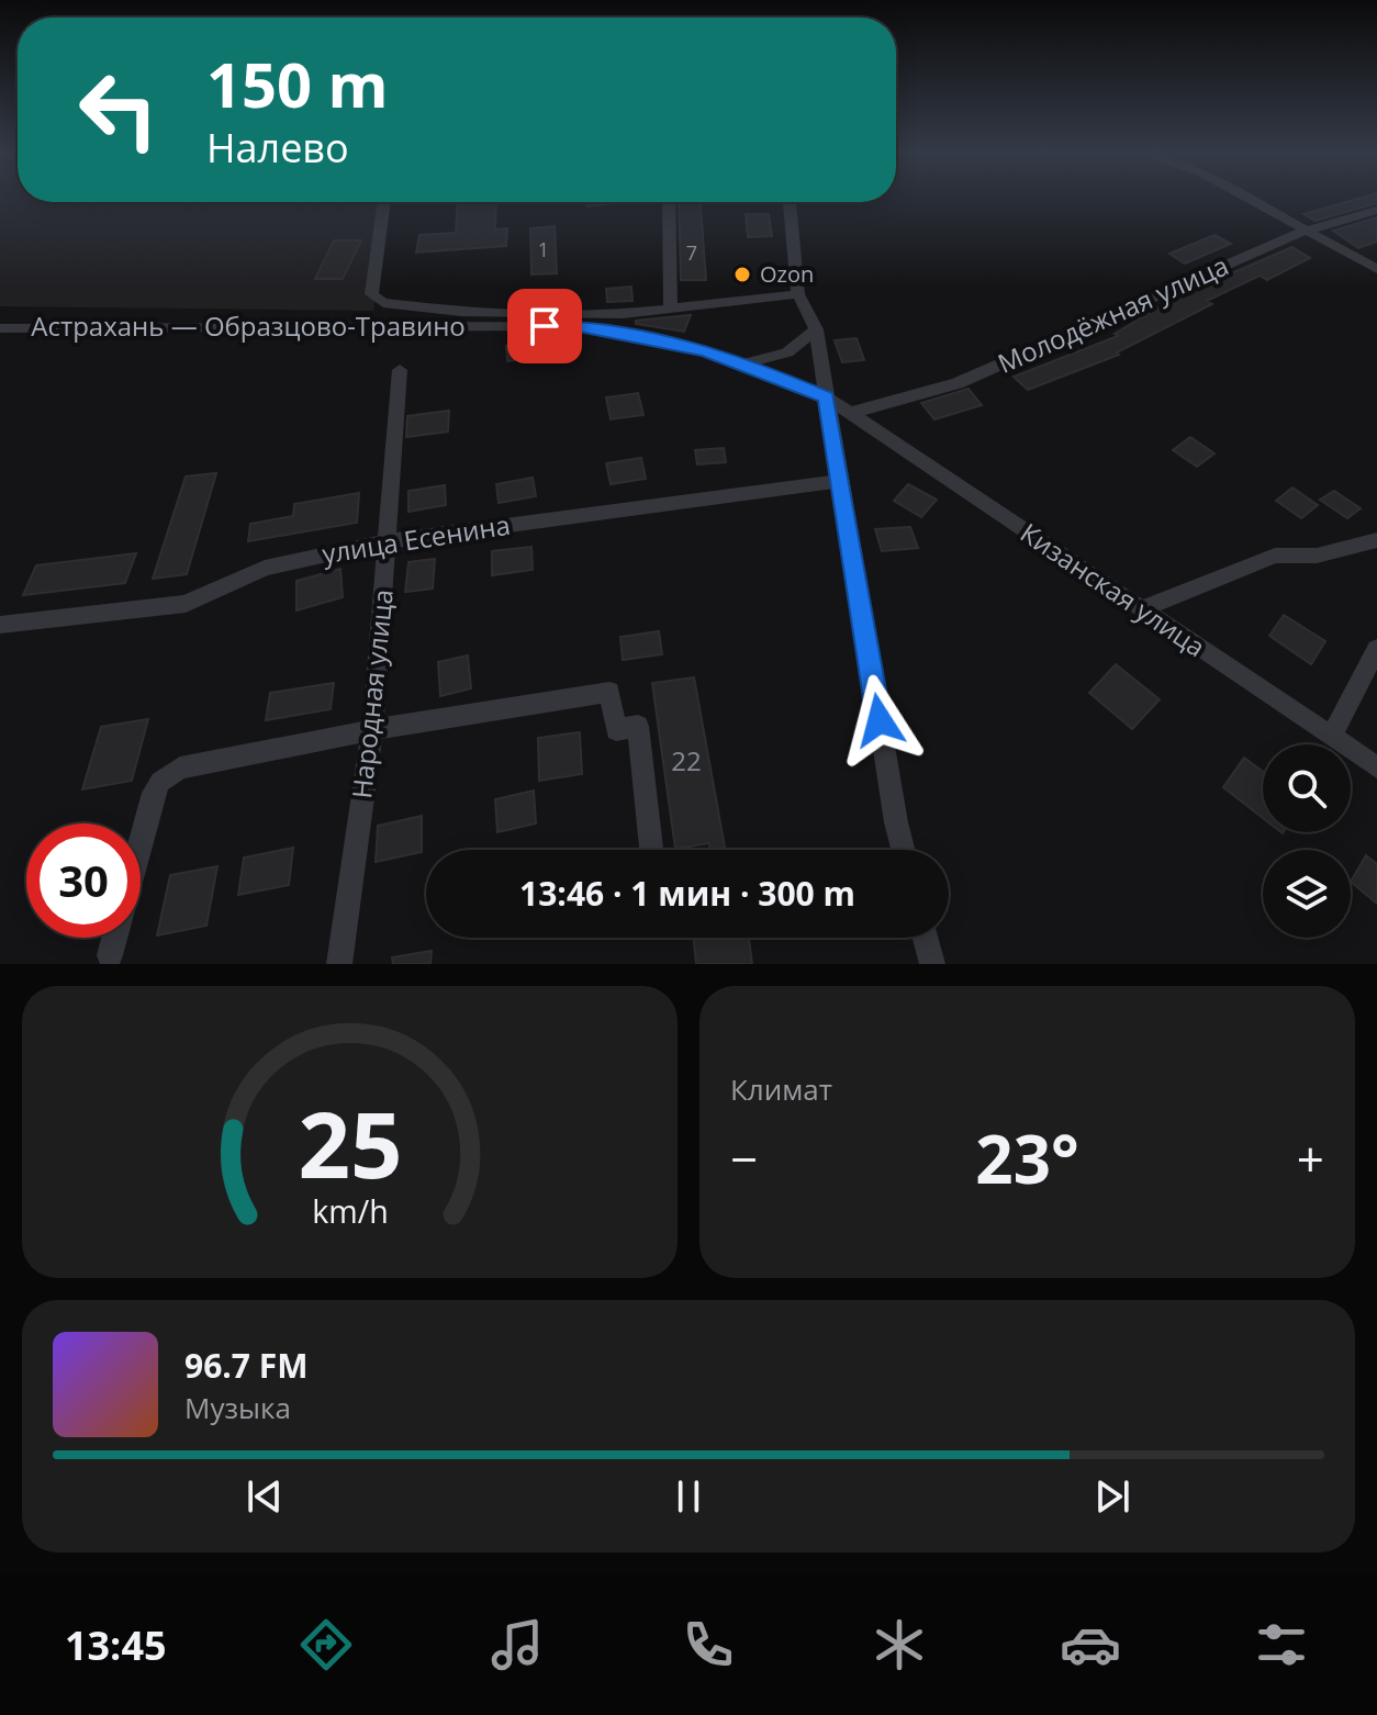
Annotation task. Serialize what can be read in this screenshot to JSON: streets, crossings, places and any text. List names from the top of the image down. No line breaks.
{"streets":{"street":["Молодёжная улица","Астрахань — Образцово-Травино","улица Есенина","Кизанская улица","Народная улица"]},"crossings":[["Молодёжная улица","Астрахань — Образцово-Травино"],["Молодёжная улица","Кизанская улица"],["Астрахань — Образцово-Травино","Кизанская улица"],["улица Есенина","Народная улица"]],"places":["Ozon"],"house_numbers":["1","7","22"],"page":{"turn":["150 m","Налево"],"limit":"30","trip":"13:46 · 1 мин · 300 m","tile":"Климат","heat":["−","23°","+"],"song":["96.7 FM","Музыка"],"tabs":"13:45","gauge":["25","km/h"]}}
